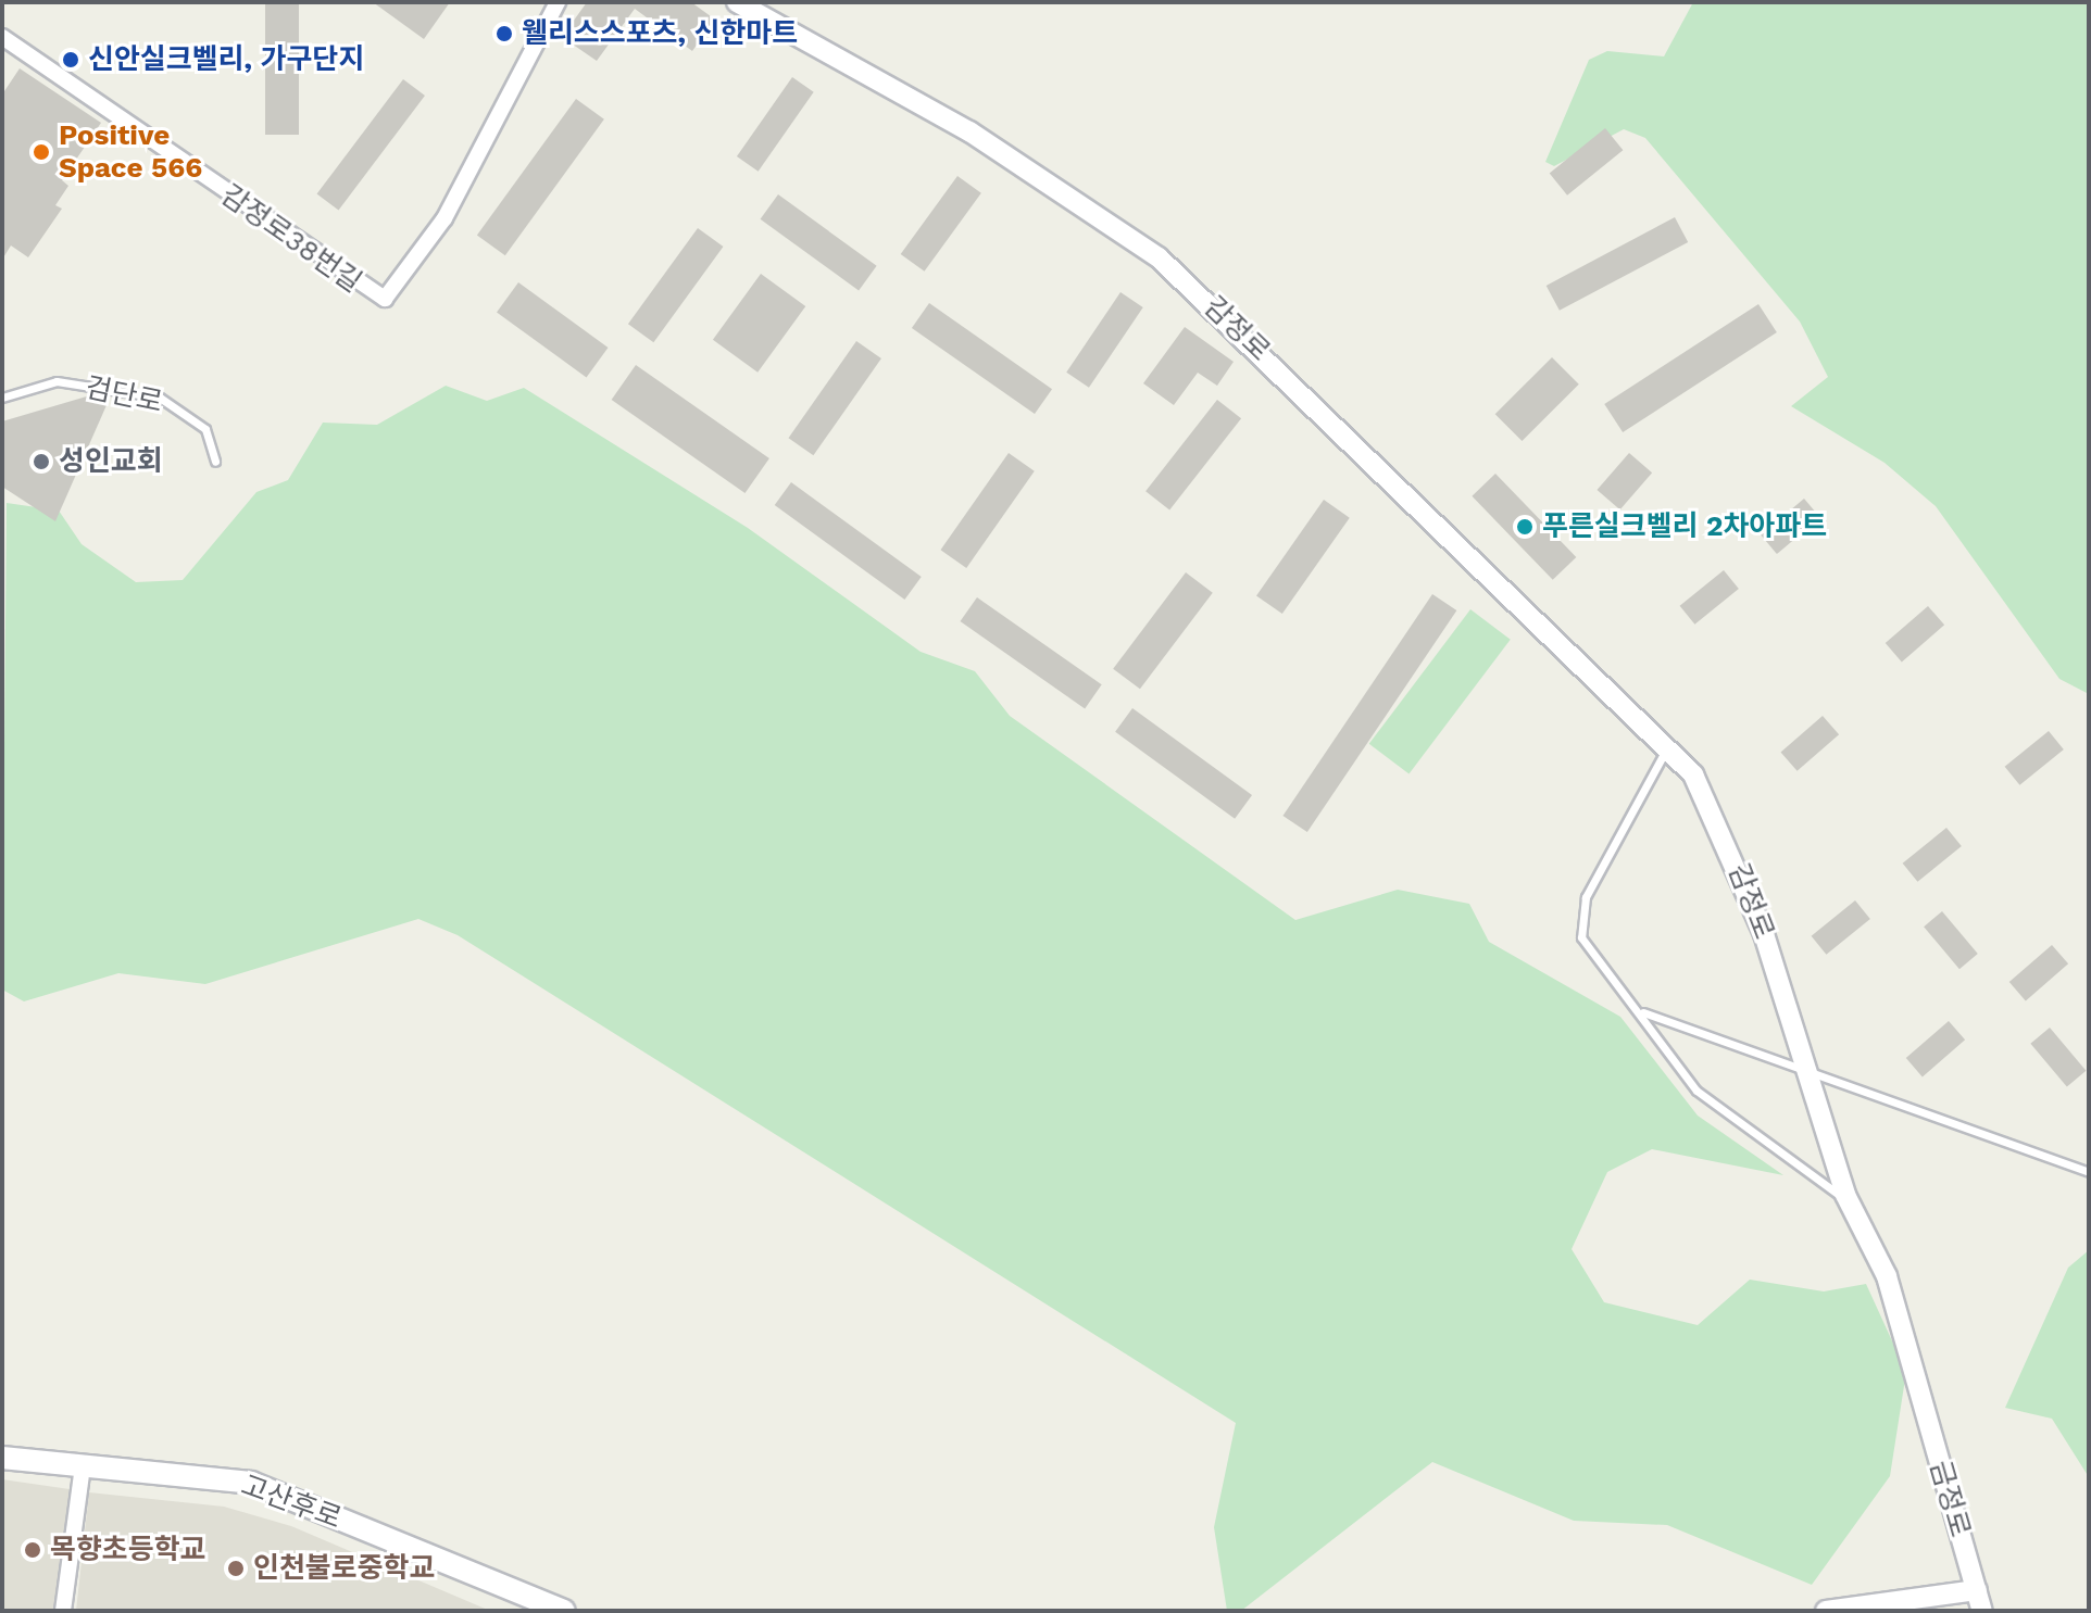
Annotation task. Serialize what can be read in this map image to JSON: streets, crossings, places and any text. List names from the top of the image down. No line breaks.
{"streets":{"main road":["고산후로"],"street":["감정로38번길","감정로","금정로"],"lane":["검단로"]},"crossings":[["감정로","금정로"]],"places":["웰리스스포츠, 신한마트","신안실크벨리, 가구단지","Positive Space 566","성인교회","푸른실크벨리 2차아파트","목향초등학교","인천불로중학교"]}
